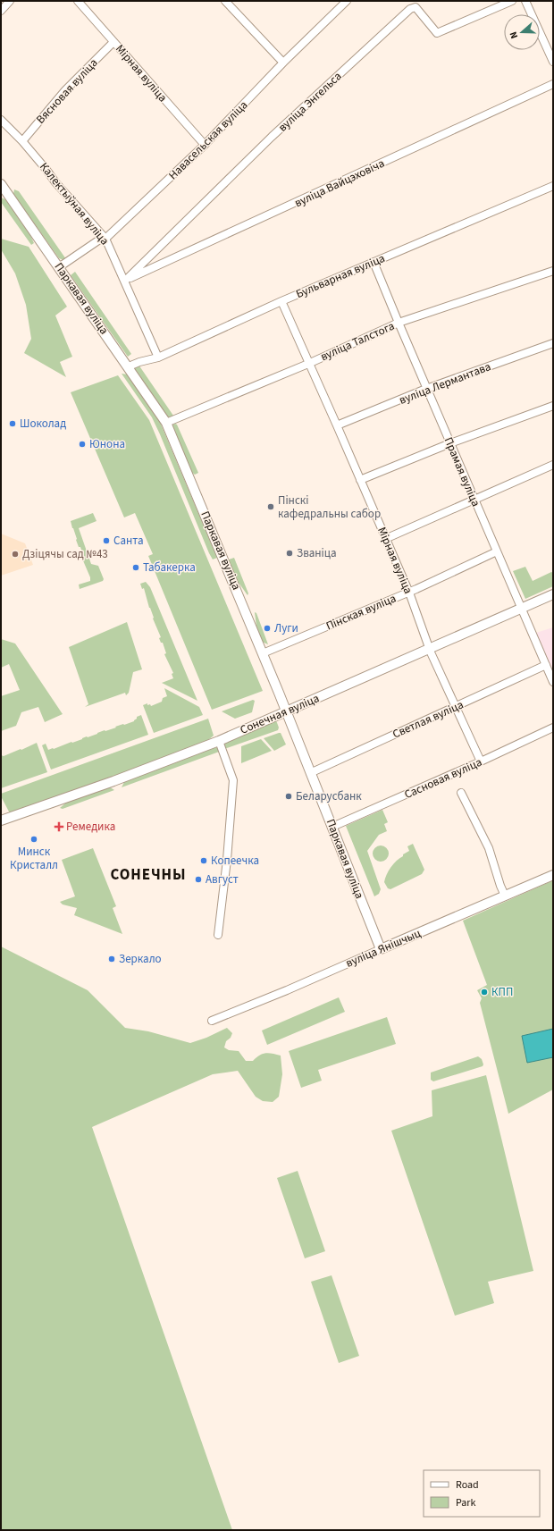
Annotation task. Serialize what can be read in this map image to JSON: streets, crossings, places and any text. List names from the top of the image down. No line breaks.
{"streets":{"street":["Мірная вуліца","Вясновая вуліца","вуліца Энгельса","Навасельская вуліца","вуліца Вайцэховіча","Калектыўная вуліца","Бульварная вуліца","Паркавая вуліца","вуліца Талстога","вуліца Лермантава","Прамая вуліца","Пінская вуліца","Сонечная вуліца","Светлая вуліца","Сасновая вуліца","вуліца Янішчыц"]},"crossings":[["Мірная вуліца","Вясновая вуліца"],["Мірная вуліца","Навасельская вуліца"],["Мірная вуліца","Бульварная вуліца"],["Мірная вуліца","вуліца Талстога"],["Мірная вуліца","вуліца Лермантава"],["Мірная вуліца","Пінская вуліца"],["Мірная вуліца","Сонечная вуліца"],["Мірная вуліца","Светлая вуліца"],["Мірная вуліца","Сасновая вуліца"],["Вясновая вуліца","Калектыўная вуліца"],["вуліца Энгельса","вуліца Вайцэховіча"],["вуліца Энгельса","Калектыўная вуліца"],["Навасельская вуліца","Калектыўная вуліца"],["Навасельская вуліца","Паркавая вуліца"],["вуліца Вайцэховіча","Калектыўная вуліца"],["Калектыўная вуліца","Бульварная вуліца"],["Бульварная вуліца","Паркавая вуліца"],["Бульварная вуліца","Прамая вуліца"],["Паркавая вуліца","вуліца Талстога"],["Паркавая вуліца","Пінская вуліца"],["Паркавая вуліца","Сонечная вуліца"],["Паркавая вуліца","Светлая вуліца"],["Паркавая вуліца","Сасновая вуліца"],["Паркавая вуліца","вуліца Янішчыц"],["вуліца Талстога","Прамая вуліца"],["вуліца Лермантава","Прамая вуліца"],["Прамая вуліца","Пінская вуліца"],["Прамая вуліца","Сонечная вуліца"],["Прамая вуліца","Светлая вуліца"]],"districts":["СОНЕЧНЫ"],"places":{"other":["Шоколад","Юнона","Пінскі кафедральны сабор","Санта","Званіца","Дзіцячы сад №43","Табакерка","Луги","Беларусбанк","Минск Кристалл","Копеечка","Август","Зеркало","КПП"],"health":["Ремедика"]},"legend":["Road","Park"],"north":"left"}
